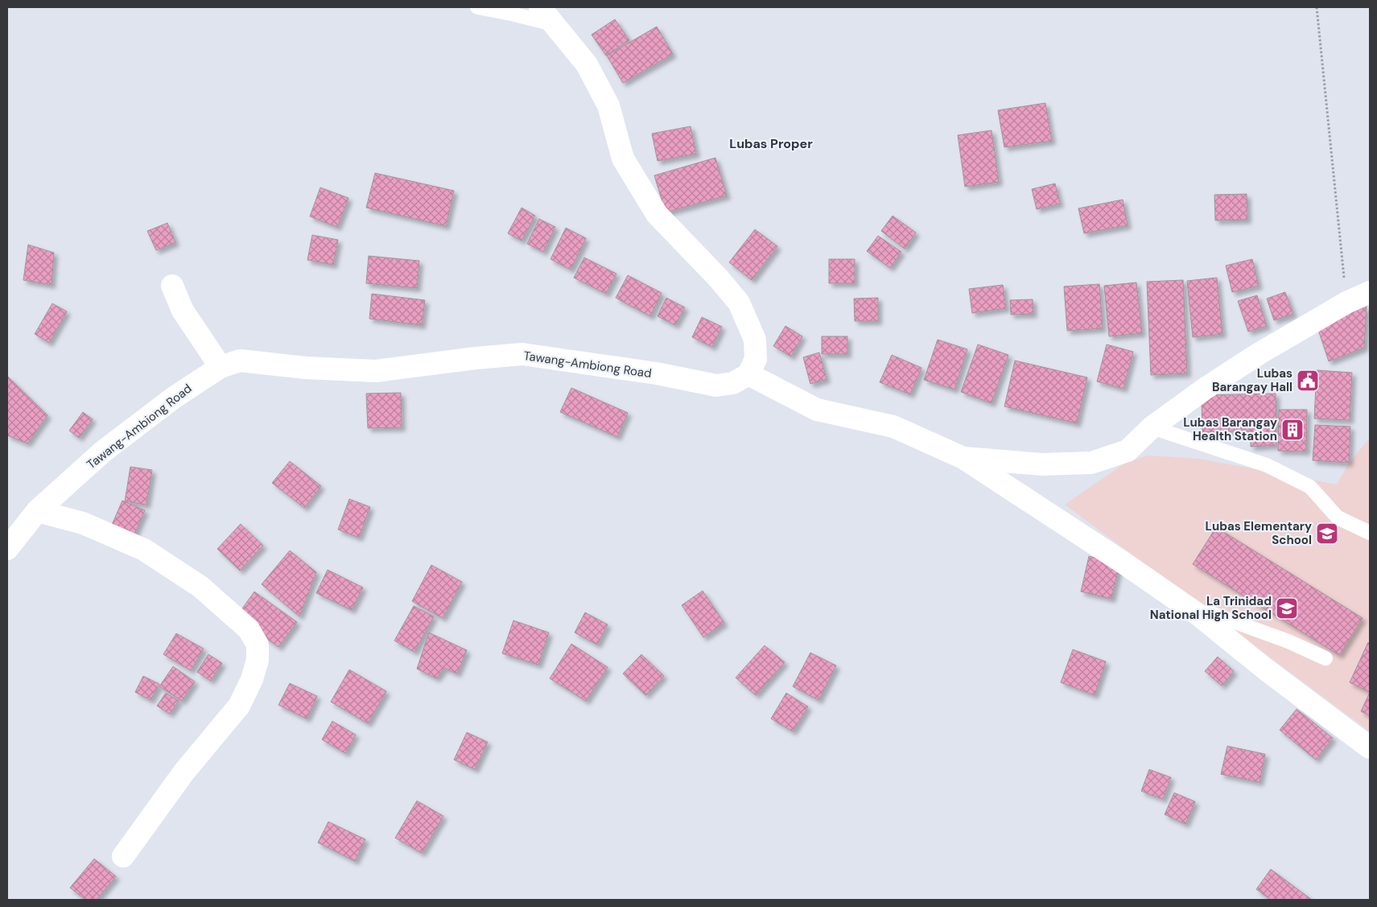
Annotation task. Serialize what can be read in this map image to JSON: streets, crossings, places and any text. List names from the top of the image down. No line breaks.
{"streets":{"street":["Tawang-Ambiong Road"]},"districts":["Lubas Proper"],"places":{"public building":["Lubas Barangay Hall"],"building":["Lubas Barangay Health Station"],"school or university":["Lubas Elementary School","La Trinidad National High School"]}}
